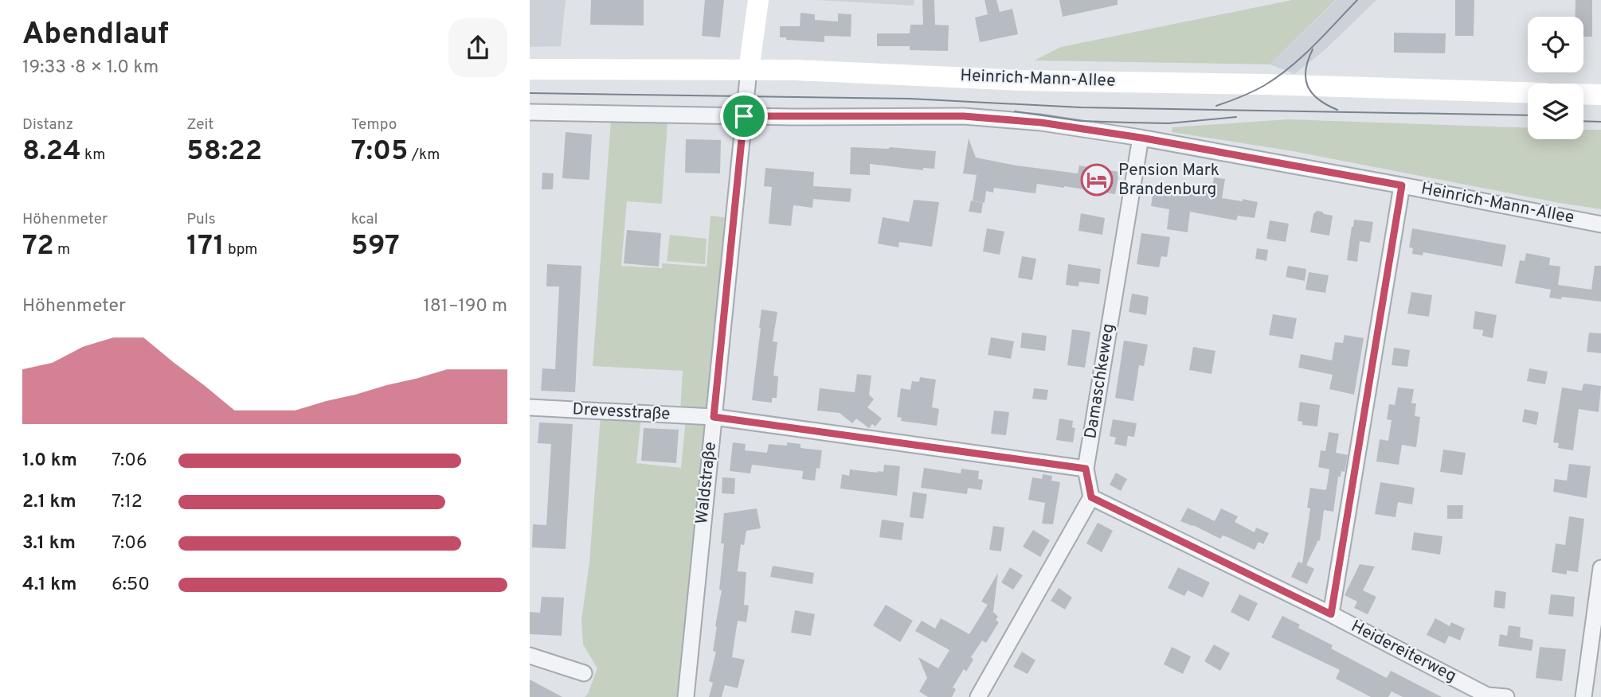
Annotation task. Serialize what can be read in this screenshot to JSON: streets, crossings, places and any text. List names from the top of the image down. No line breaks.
{"streets":{"main road":["Heinrich-Mann-Allee"],"street":["Damaschkeweg","Drevesstraße","Waldstraße","Heidereiterweg"]},"crossings":[["Heinrich-Mann-Allee","Damaschkeweg"],["Heinrich-Mann-Allee","Waldstraße"],["Damaschkeweg","Heidereiterweg"],["Drevesstraße","Waldstraße"]],"places":{"hotel":["Pension Mark Brandenburg"]},"page":{"heading":["Abendlauf","19:33 · 8 × 1.0 km"],"stats":[["Distanz","8.24 km"],["Zeit","58:22"],["Tempo","7:05 /km"],["Höhenmeter","72 m"],["Puls","171 bpm"],["kcal","597"]],"chart":["Höhenmeter","181–190 m"],"list":[{"name":"1.0 km","note":"7:06"},{"name":"2.1 km","note":"7:12"},{"name":"3.1 km","note":"7:06"},{"name":"4.1 km","note":"6:50"}]}}
